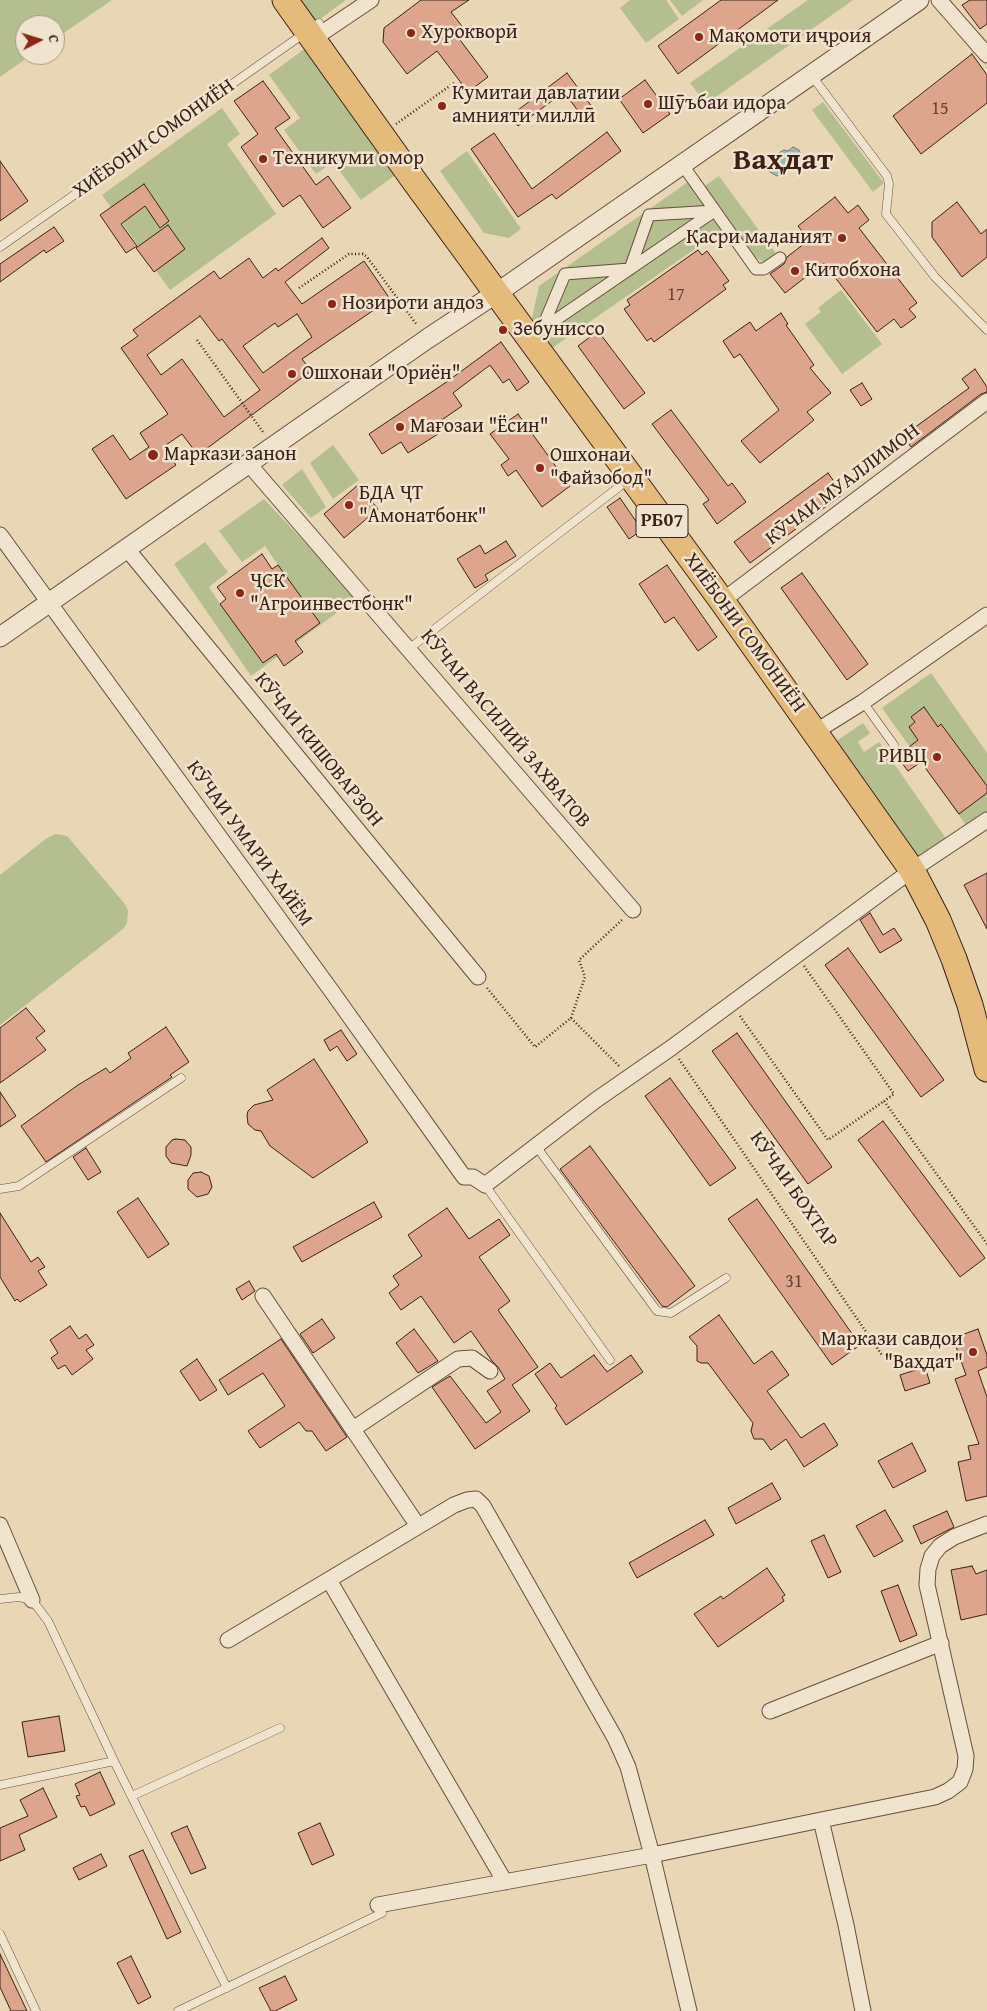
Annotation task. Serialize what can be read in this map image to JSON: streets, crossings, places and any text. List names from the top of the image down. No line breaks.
{"streets":{"highway":["ХИЁБОНИ СОМОНИЁН","РБ07"],"street":["КӮЧАИ МУАЛЛИМОН","КӮЧАИ ВАСИЛИЙ ЗАХВАТОВ","КӮЧАИ КИШОВАРЗОН","КӮЧАИ УМАРИ ХАЙЁМ"],"path":["КӮЧАИ БОХТАР"]},"crossings":[["ХИЁБОНИ СОМОНИЁН","КӮЧАИ МУАЛЛИМОН"]],"districts":["Ваҳдат"],"places":["Хурокворӣ","Мақомоти иҷроия","Шӯъбаи идора","Кумитаи давлатии амнияти миллӣ","Техникуми омор","Қасри маданият","Китобхона","Нозироти андоз","Зебуниссо","Ошхонаи \"Ориён\"","Мағозаи \"Ёсин\"","Маркази занон","Ошхонаи \"Файзобод\"","БДА ҶТ \"Амонатбонк\"","ҶСК \"Агроинвестбонк\"","РИВЦ","Маркази савдои \"Ваҳдат\""],"house_numbers":["15","17","31"],"north":"right"}
